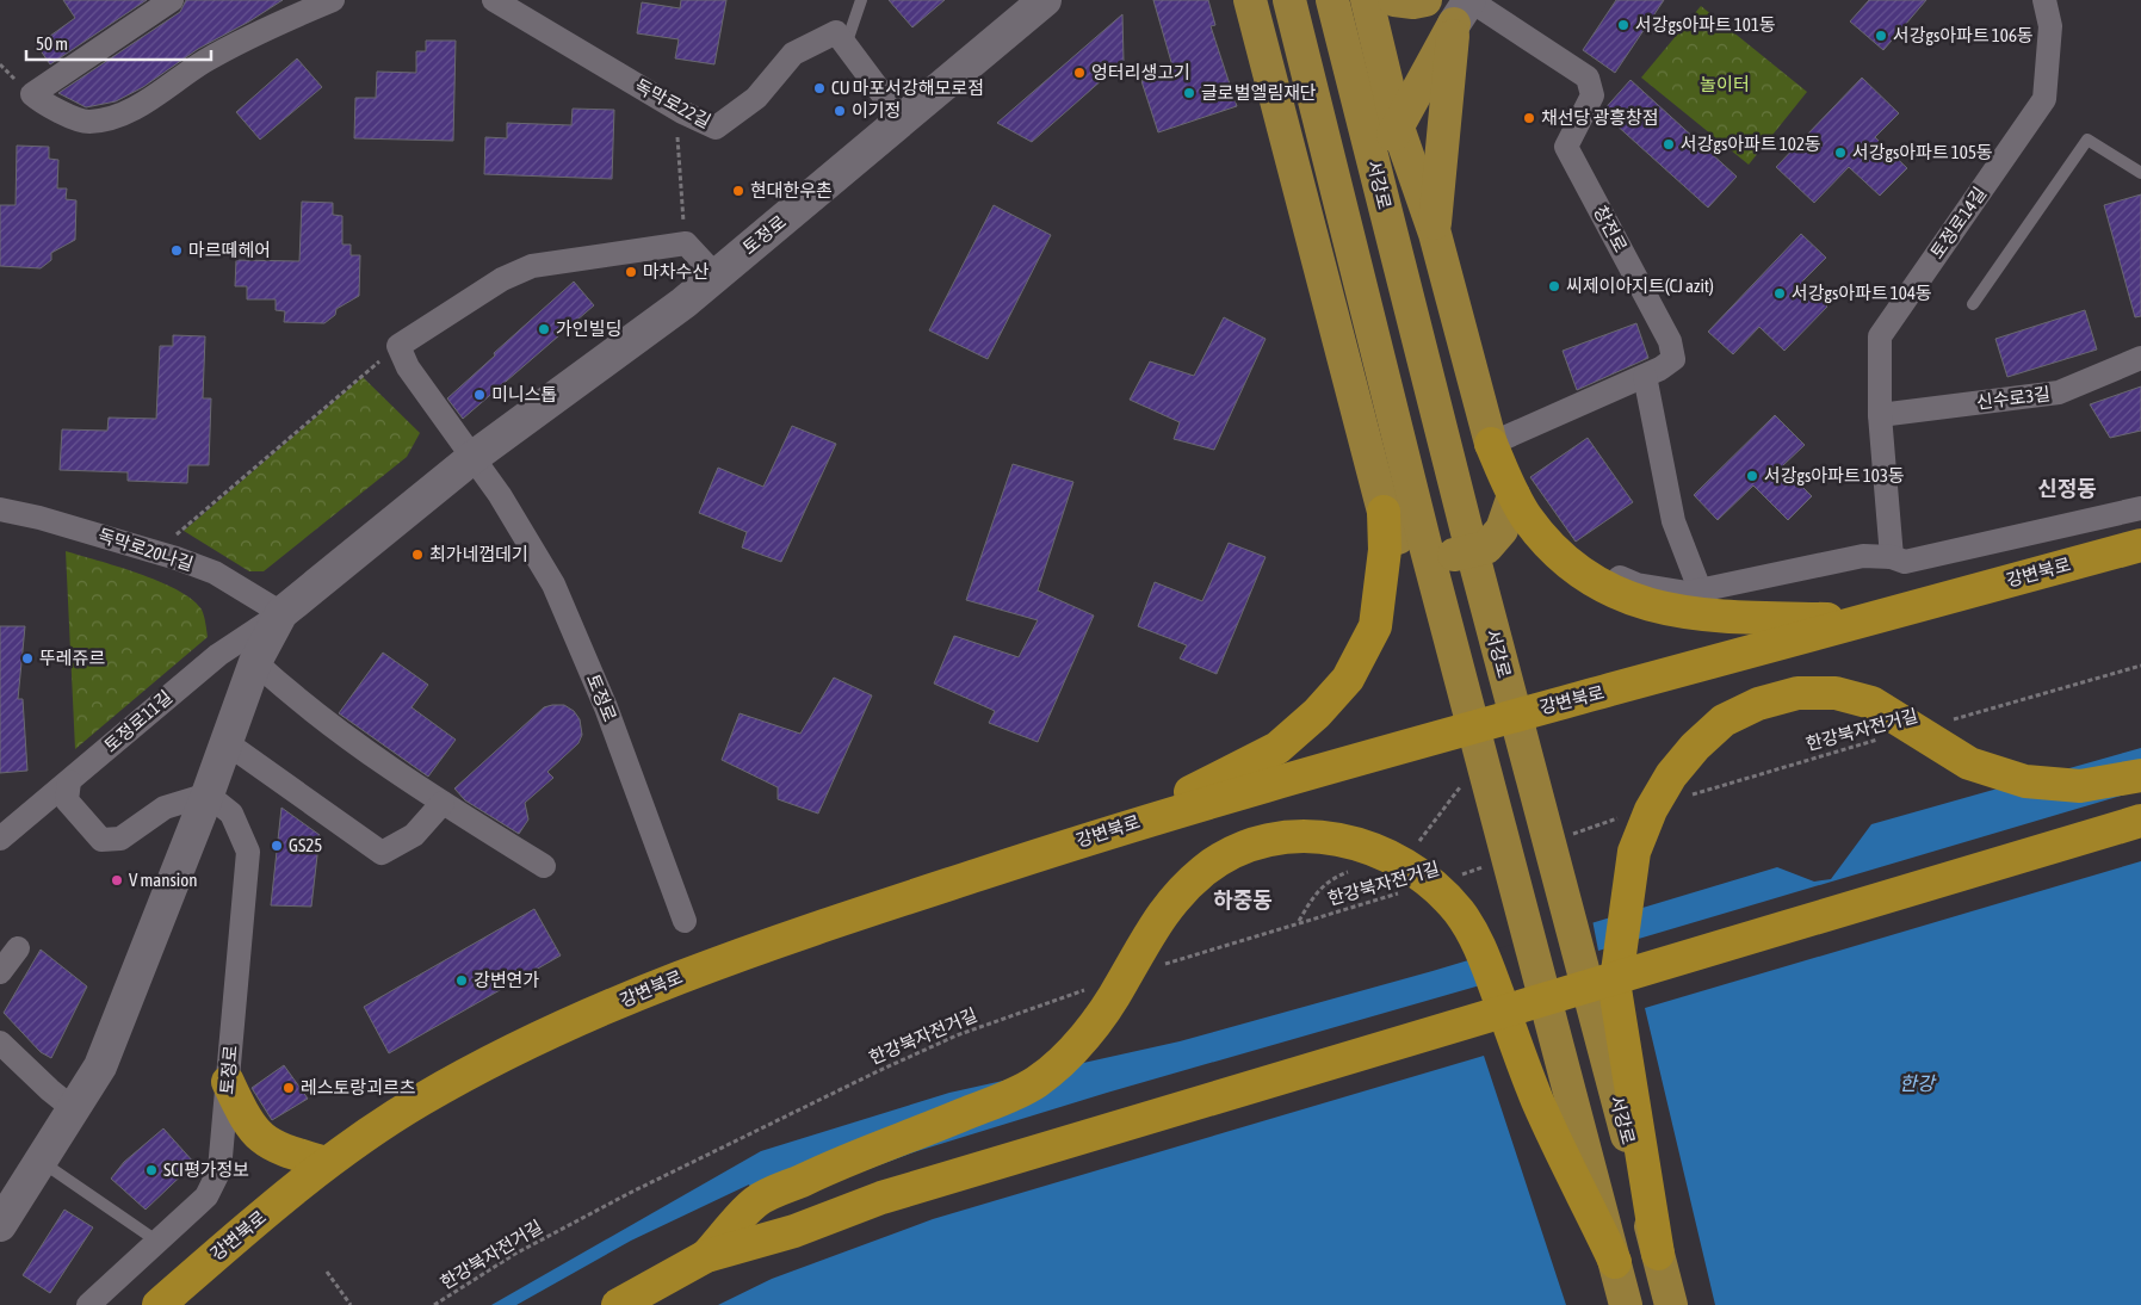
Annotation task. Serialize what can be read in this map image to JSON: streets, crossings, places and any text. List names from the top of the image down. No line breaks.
{"streets":{"highway":["강변북로"],"main road":["서강로","토정로"],"street":["독막로22길","토정로14길","창전로","신수로3길","독막로20나길","토정로11길"],"path":["한강북자전거길"]},"crossings":[["토정로14길","신수로3길"],["토정로","독막로20나길"],["토정로","토정로11길"],["독막로20나길","토정로11길"]],"districts":["신정동","하중동"],"water":["한강"],"parks":["놀이터"],"places":["서강gs아파트 101동","서강gs아파트 106동","엉터리생고기","CU 마포서강해모로점","글로벌엘림재단","이기정","채선당 광흥창점","서강gs아파트 102동","서강gs아파트 105동","현대한우촌","마르떼헤어","마차수산","씨제이아지트(CJ azit)","서강gs아파트 104동","가인빌딩","미니스톱","서강gs아파트 103동","최가네껍데기","뚜레쥬르","GS25","V mansion","강변연가","레스토랑괴르츠","SCI평가정보"],"scale_bar":"50 m"}
